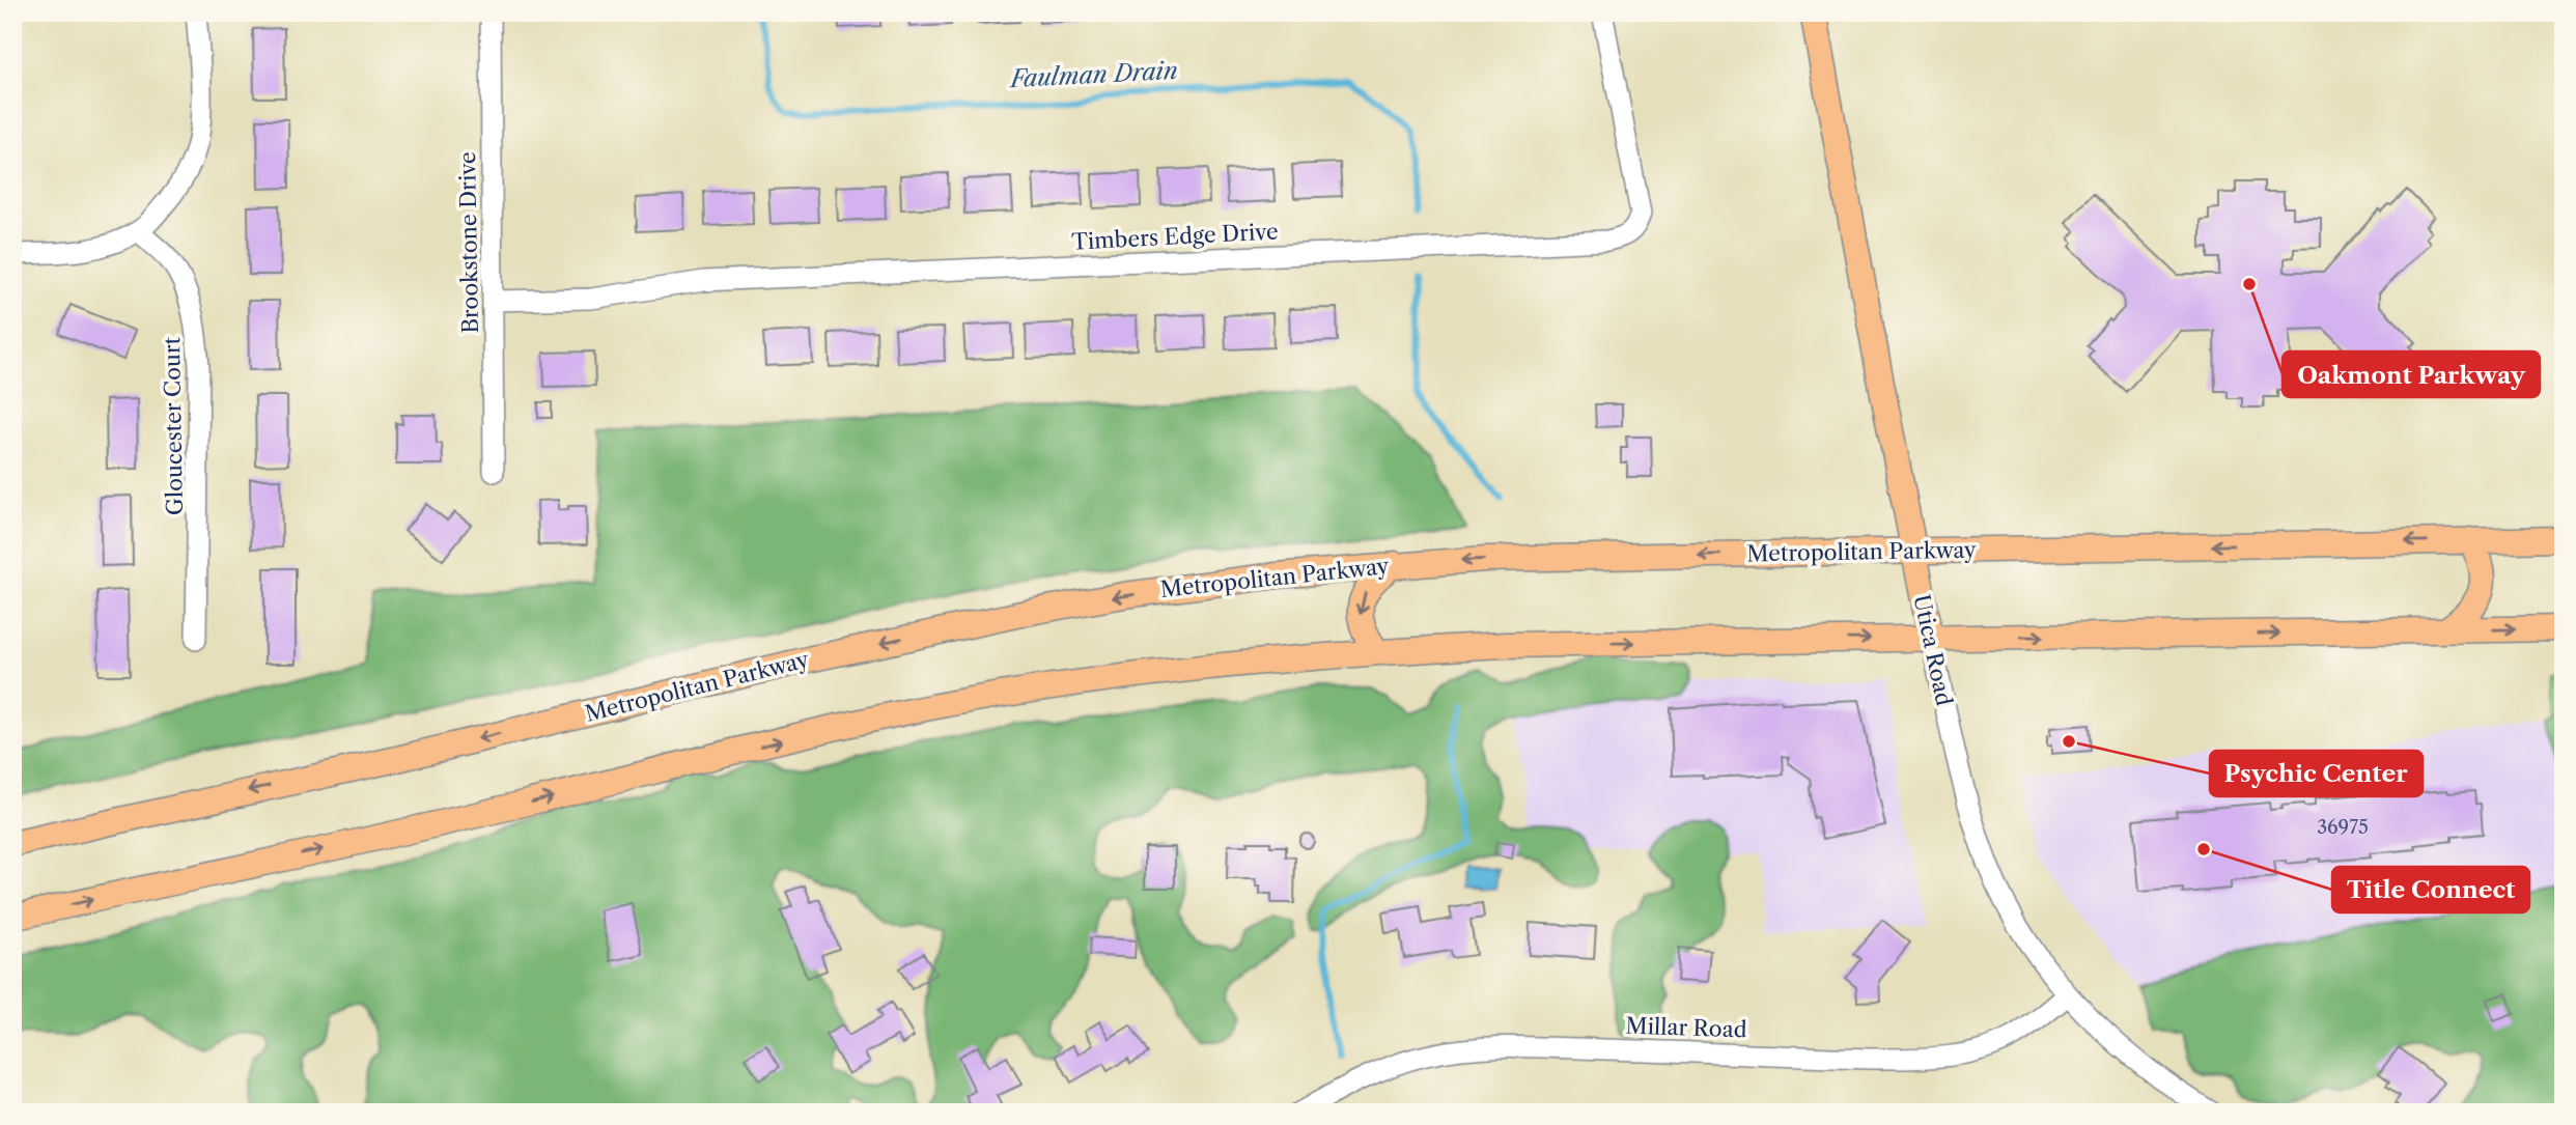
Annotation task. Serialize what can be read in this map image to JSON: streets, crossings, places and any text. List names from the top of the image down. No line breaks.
{"streets":{"main road":["Metropolitan Parkway","Utica Road"],"street":["Timbers Edge Drive","Brookstone Drive","Gloucester Court","Millar Road"]},"crossings":[["Timbers Edge Drive","Brookstone Drive"],["Metropolitan Parkway","Utica Road"],["Utica Road","Millar Road"]],"water":["Faulman Drain"],"places":["Oakmont Parkway","Psychic Center","Title Connect"],"house_numbers":["36975"]}
